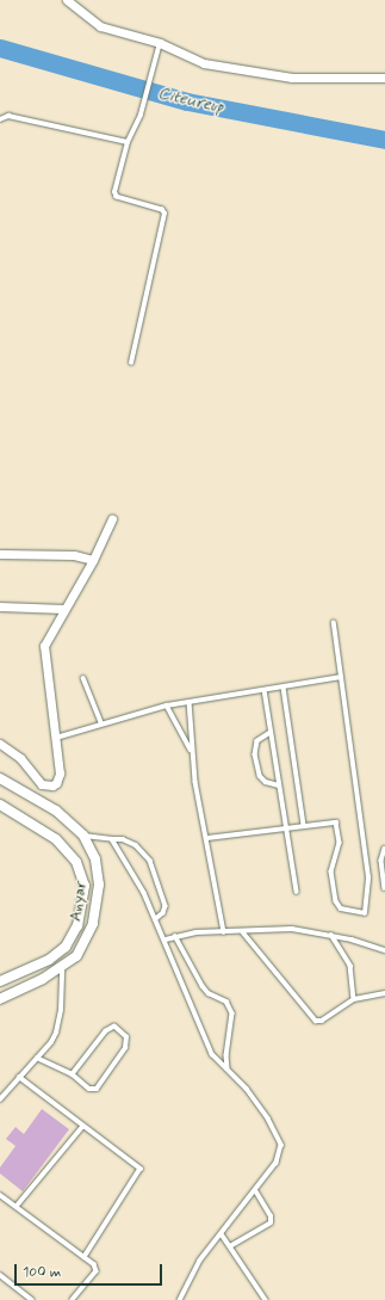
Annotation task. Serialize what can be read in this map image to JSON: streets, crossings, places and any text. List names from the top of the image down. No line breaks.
{"streets":{"street":["Anyar"]},"water":["Citeureup"],"scale_bar":"100 m"}
